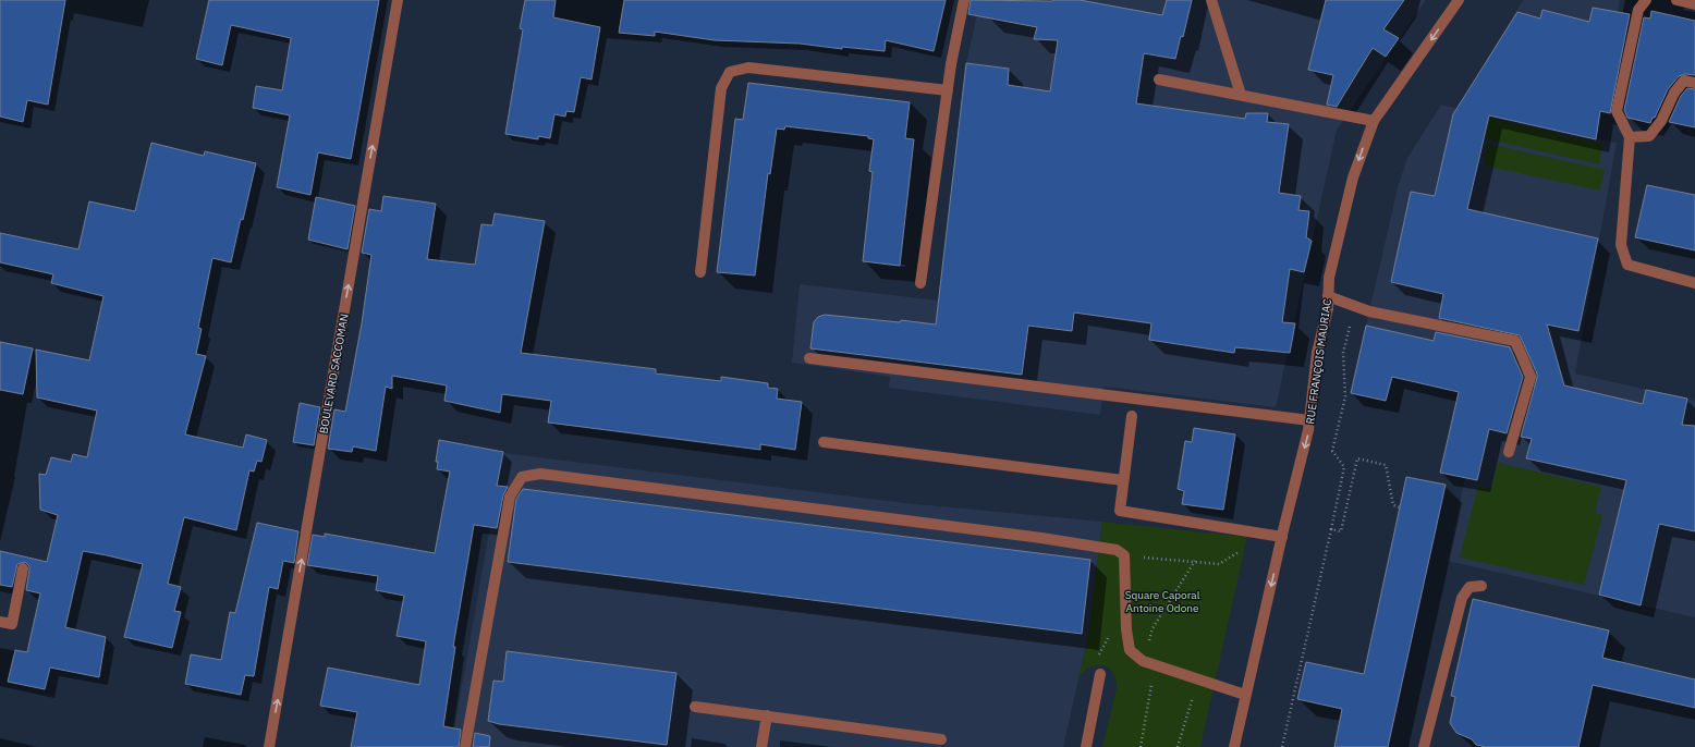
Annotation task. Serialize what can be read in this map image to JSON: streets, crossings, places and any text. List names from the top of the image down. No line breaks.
{"streets":{"street":["RUE FRANÇOIS MAURIAC","BOULEVARD SACCOMAN"]},"one_way":["RUE FRANÇOIS MAURIAC","BOULEVARD SACCOMAN"],"parks":["Square Caporal Antoine Odone"]}
